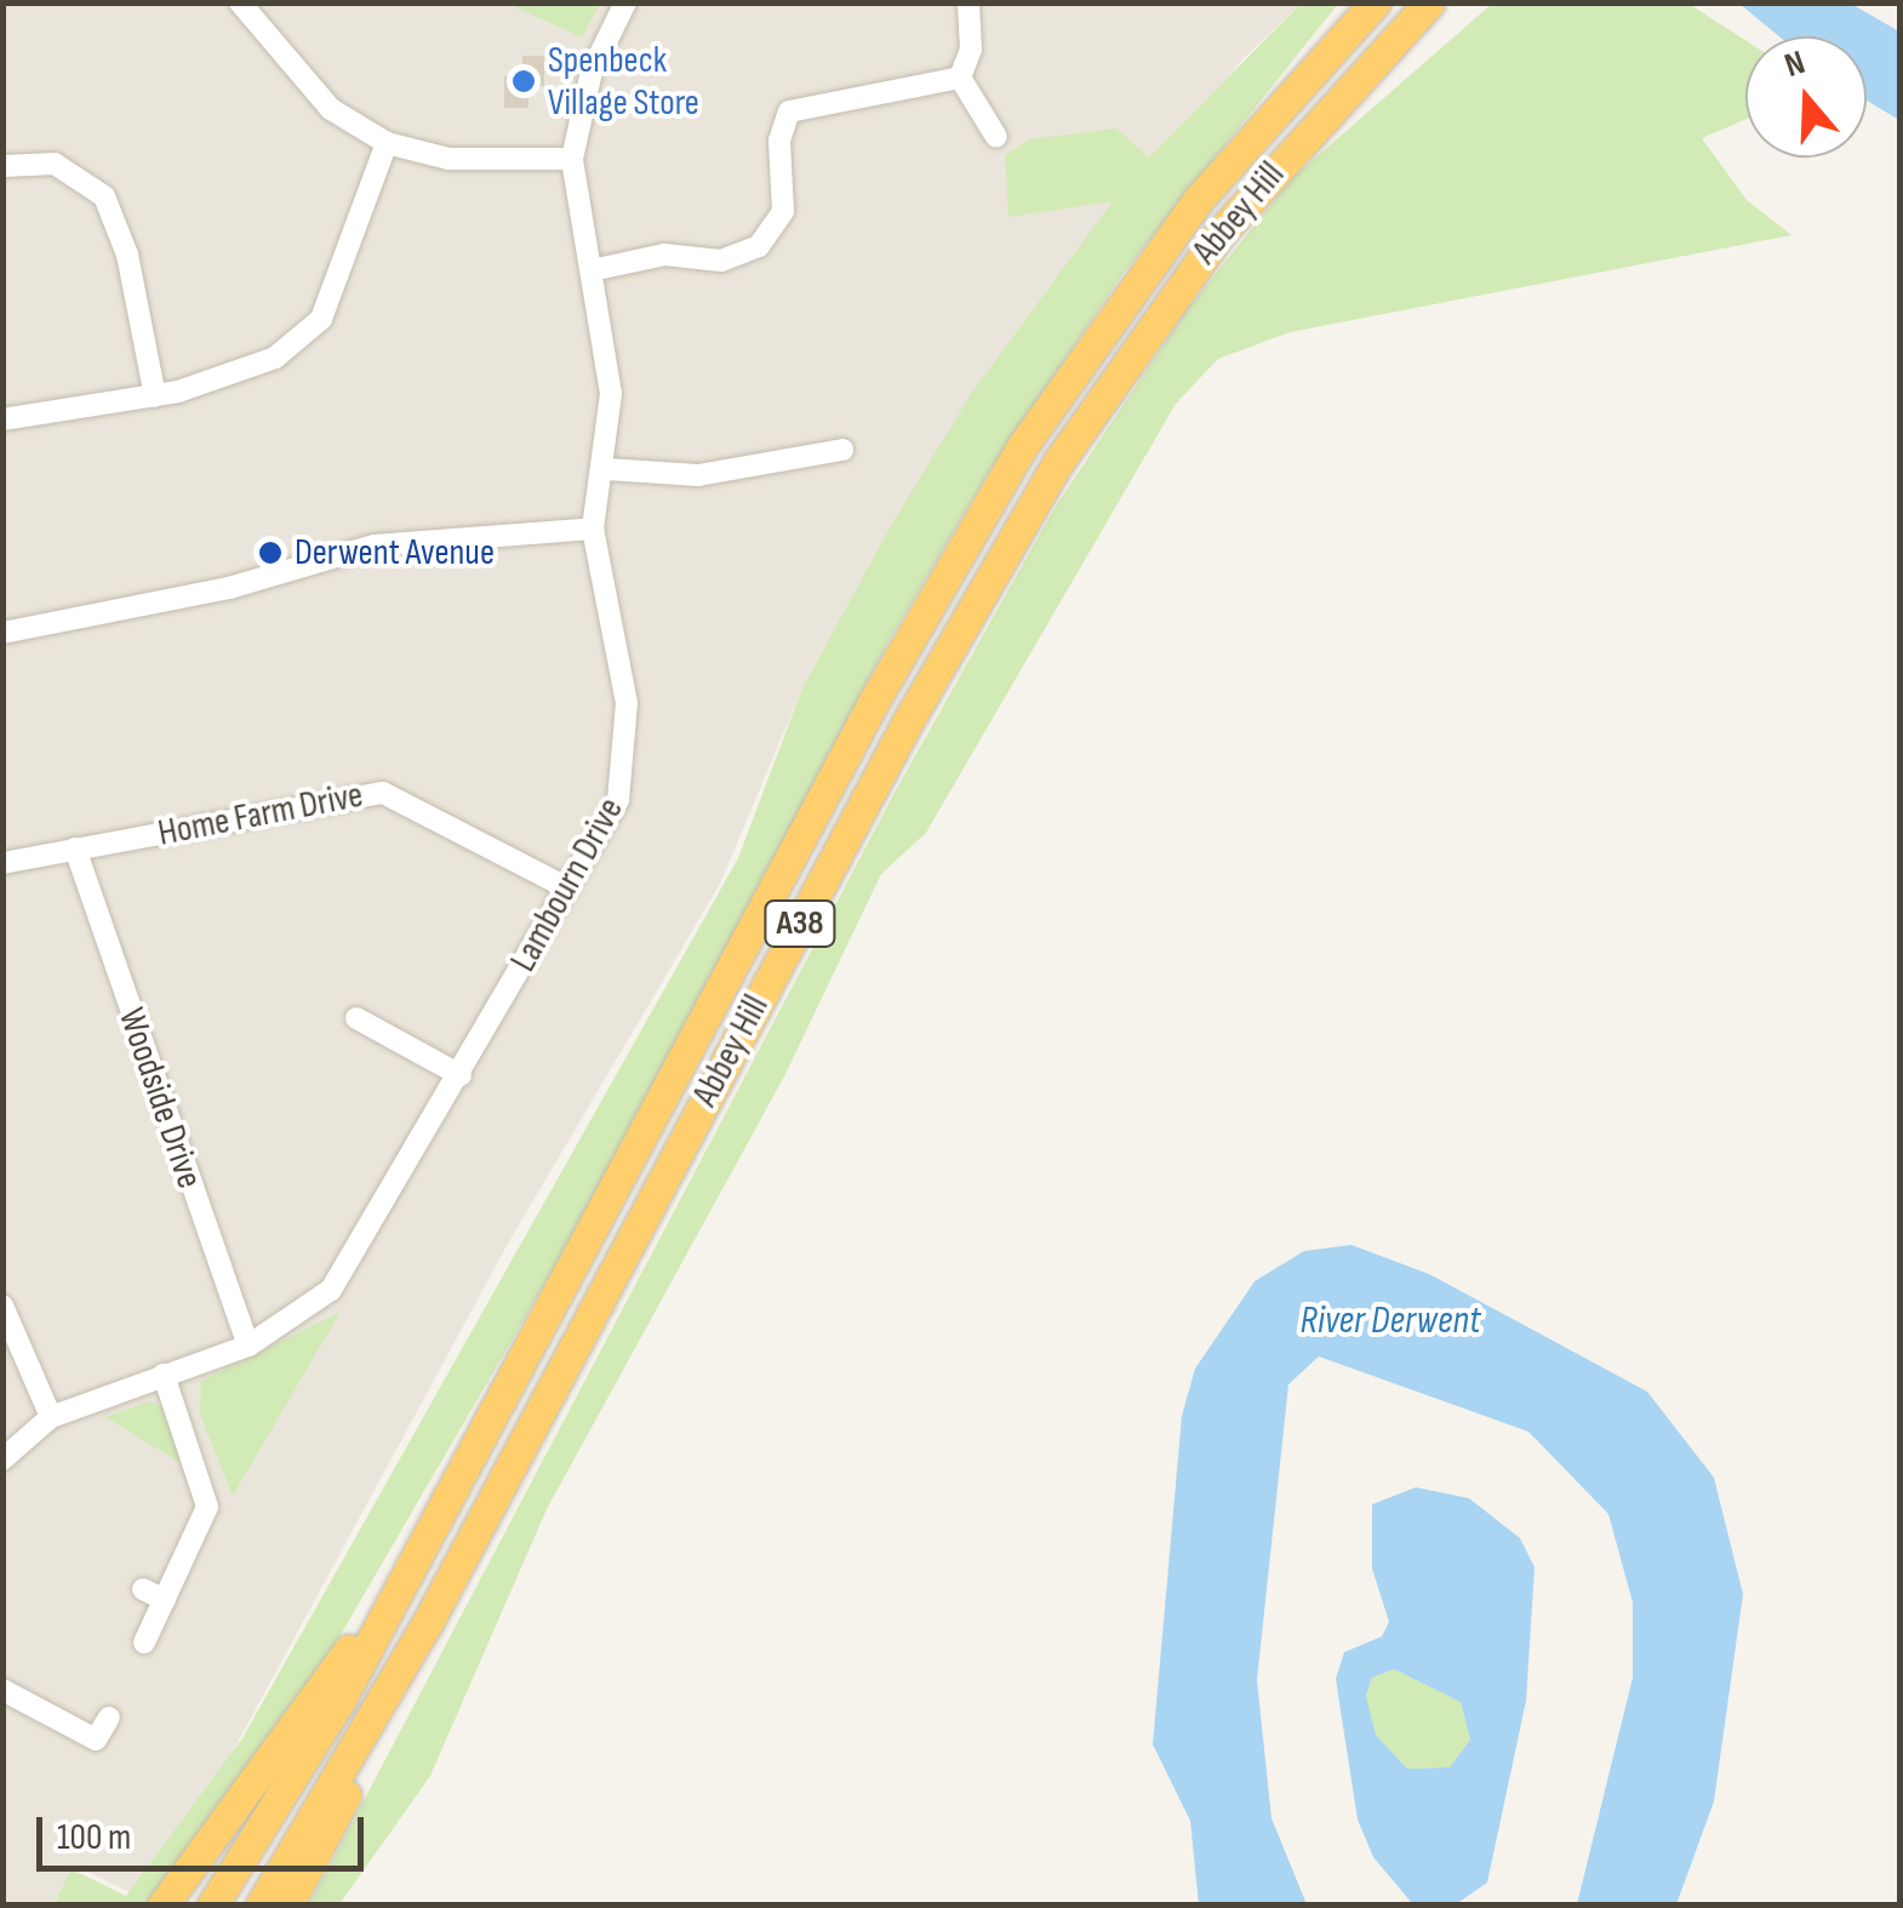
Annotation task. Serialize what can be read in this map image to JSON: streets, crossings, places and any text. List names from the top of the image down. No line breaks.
{"streets":{"highway":["Abbey Hill","A38"],"street":["Home Farm Drive","Lambourn Drive","Woodside Drive"]},"crossings":[["Home Farm Drive","Lambourn Drive"],["Home Farm Drive","Woodside Drive"],["Lambourn Drive","Woodside Drive"]],"water":["River Derwent"],"places":["Spenbeck Village Store","Derwent Avenue"],"scale_bar":"100 m","north":"top"}
